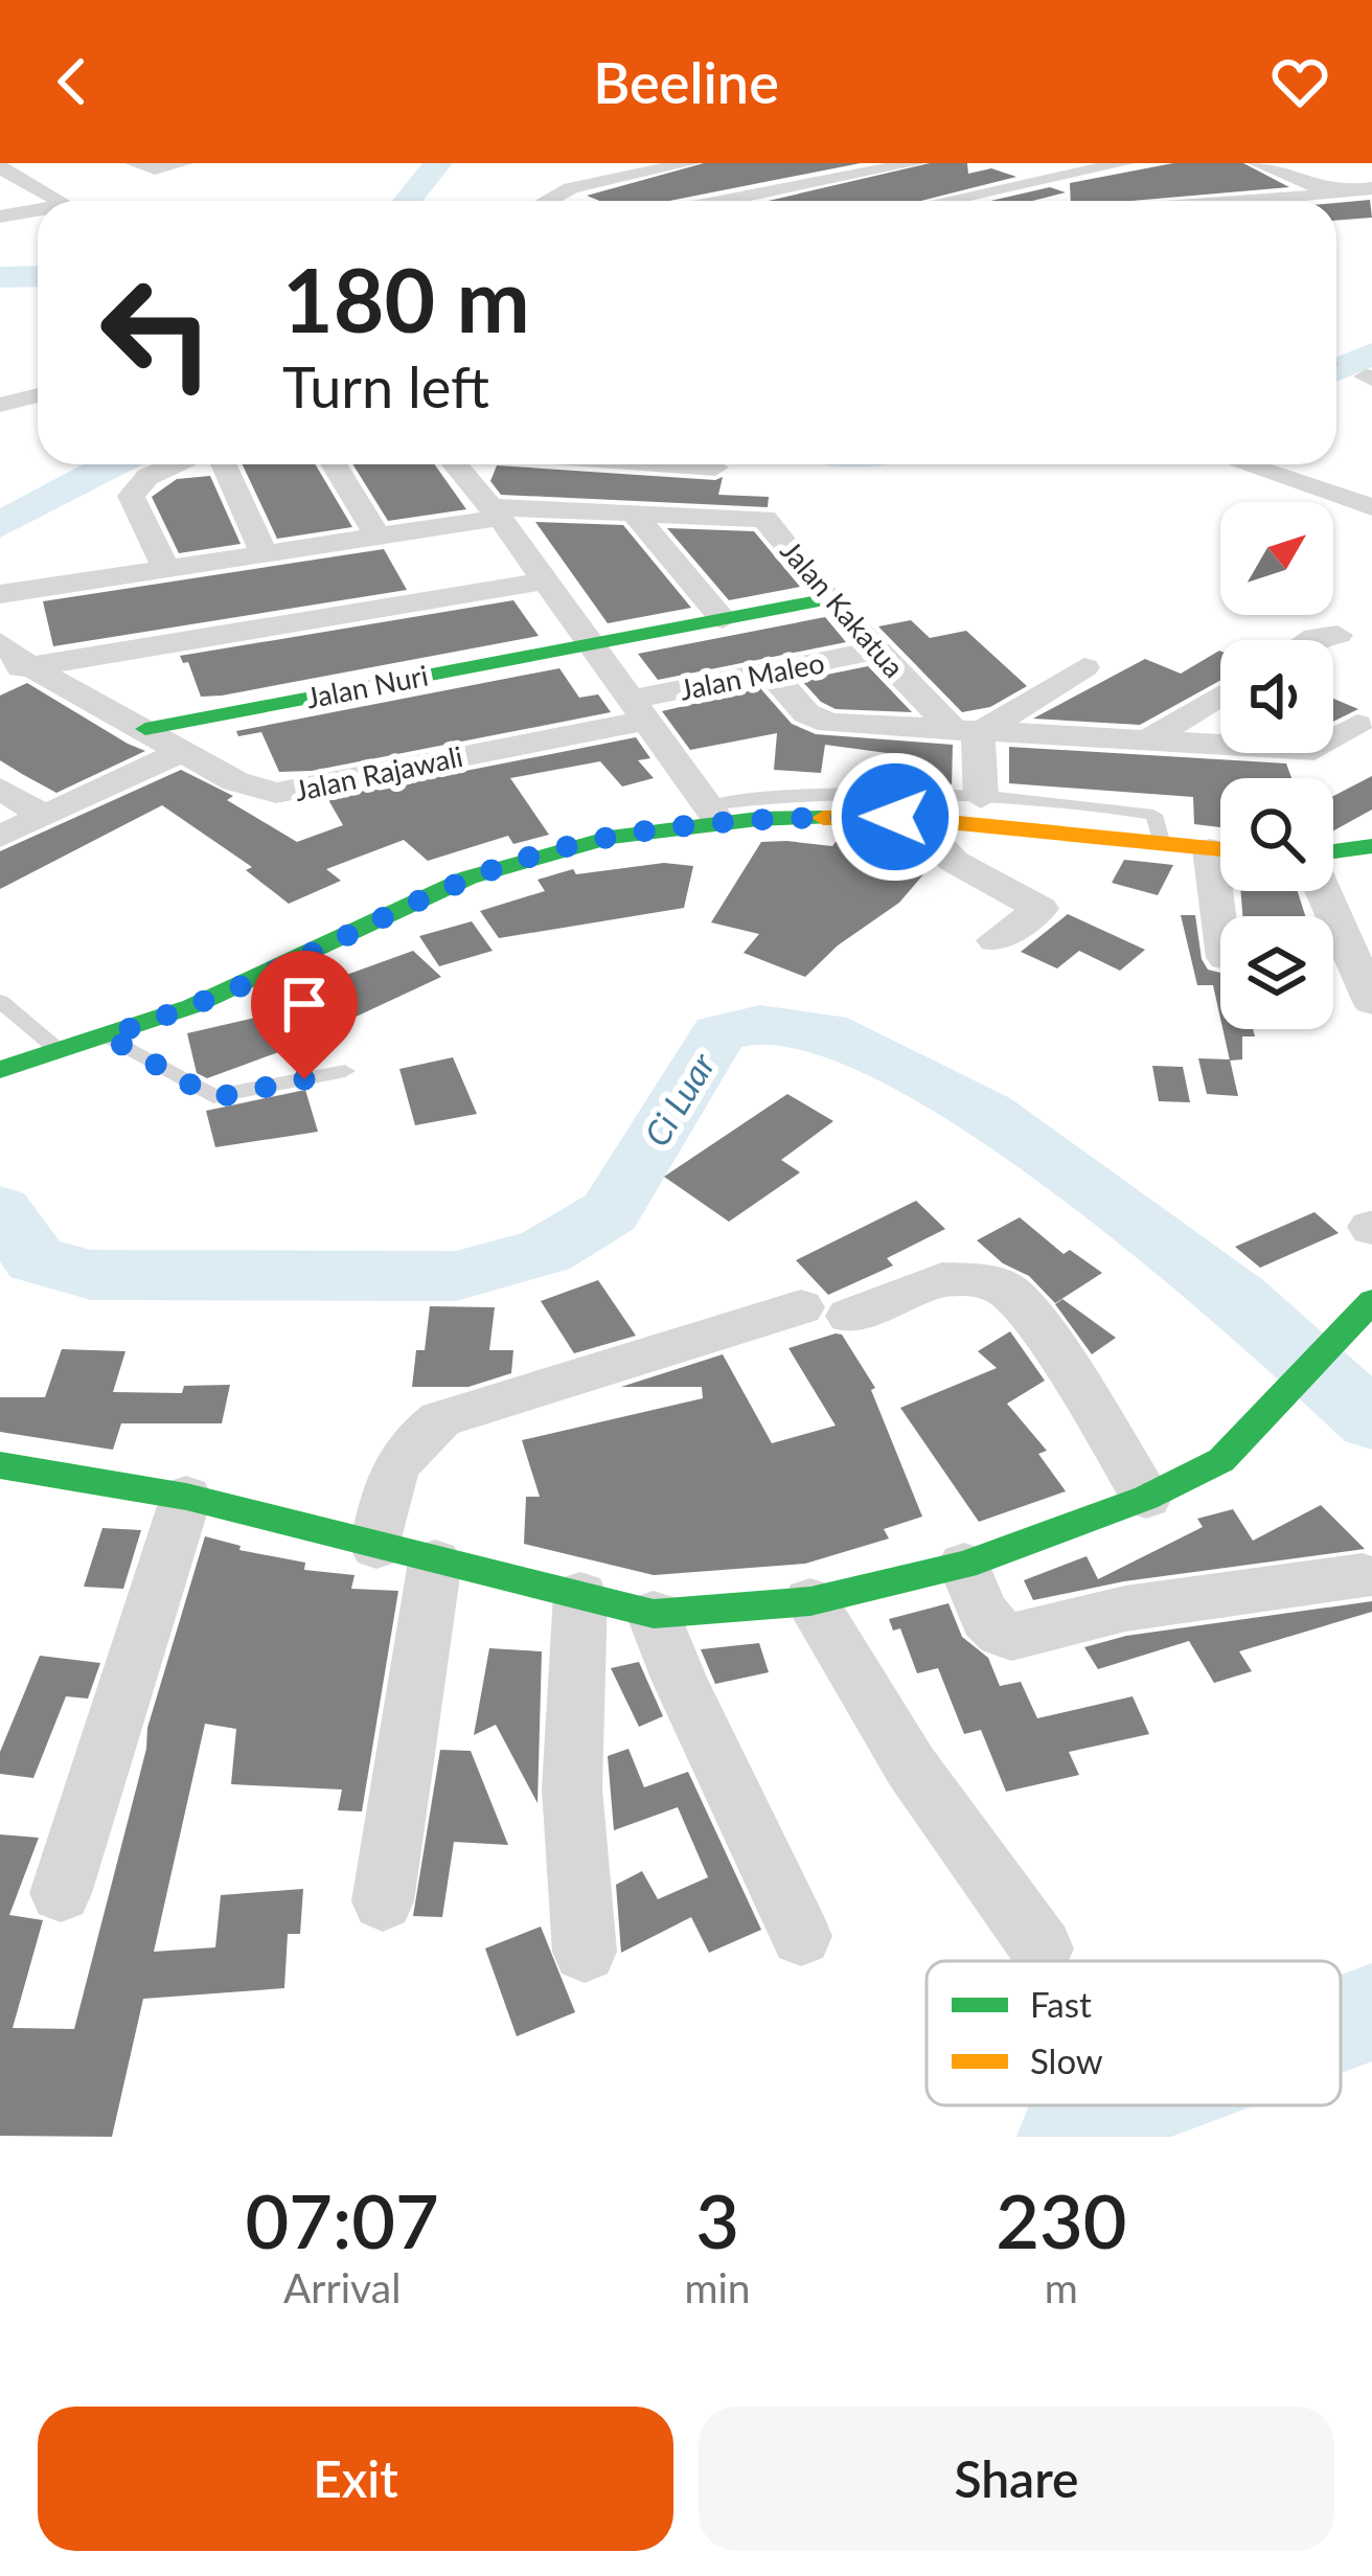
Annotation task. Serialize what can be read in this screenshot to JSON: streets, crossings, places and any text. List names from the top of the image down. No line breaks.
{"streets":{"street":["Jalan Kakatua","Jalan Maleo","Jalan Nuri","Jalan Rajawali"]},"crossings":[["Jalan Kakatua","Jalan Maleo"],["Jalan Kakatua","Jalan Nuri"],["Jalan Maleo","Jalan Rajawali"],["Jalan Nuri","Jalan Rajawali"]],"water":["Ci Luar"],"legend":["Fast","Slow"],"north":"top right","page":{"header":"Beeline","turn":["180 m","Turn left"],"eta":["07:07","Arrival","3","min","230","m"],"buttons":["Exit","Share"]}}
